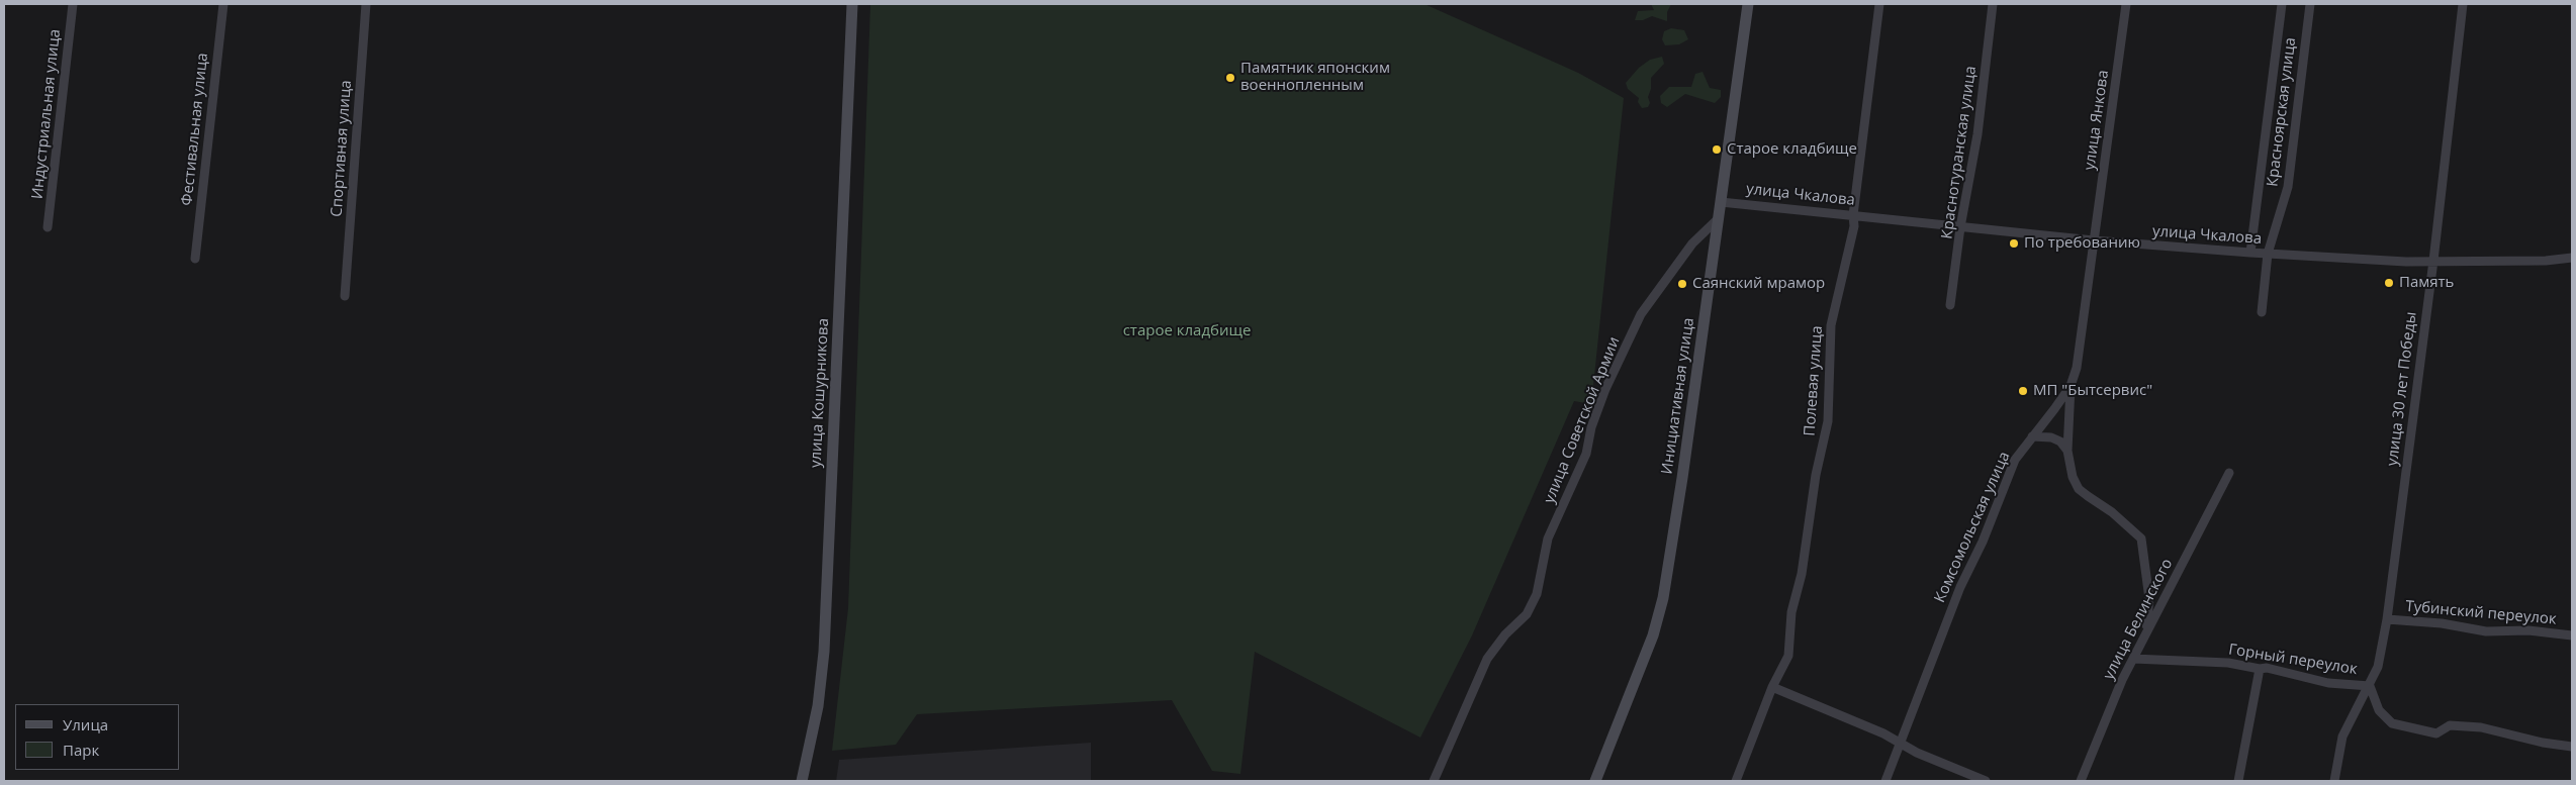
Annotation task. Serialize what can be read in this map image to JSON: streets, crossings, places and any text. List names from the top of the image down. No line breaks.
{"streets":{"street":["Красноярская улица","Индустриальная улица","улица Янкова","Фестивальная улица","Спортивная улица","Краснотуранская улица","улица Чкалова","Полевая улица","улица 30 лет Победы","улица Кошурникова","Инициативная улица","улица Советской Армии","Комсомольская улица","Тубинский переулок","улица Белинского","Горный переулок"]},"crossings":[["Красноярская улица","улица Чкалова"],["улица Янкова","улица Чкалова"],["улица Янкова","Комсомольская улица"],["Краснотуранская улица","улица Чкалова"],["улица Чкалова","Полевая улица"],["улица Чкалова","улица 30 лет Победы"],["улица Чкалова","Инициативная улица"],["улица Чкалова","Комсомольская улица"],["улица 30 лет Победы","Тубинский переулок"],["улица 30 лет Победы","Горный переулок"],["Инициативная улица","улица Советской Армии"],["улица Белинского","Горный переулок"]],"parks":["старое кладбище"],"places":["Памятник японским военнопленным","Старое кладбище","По требованию","Память","Саянский мрамор","МП \"Бытсервис\""],"legend":["Улица","Парк"]}
